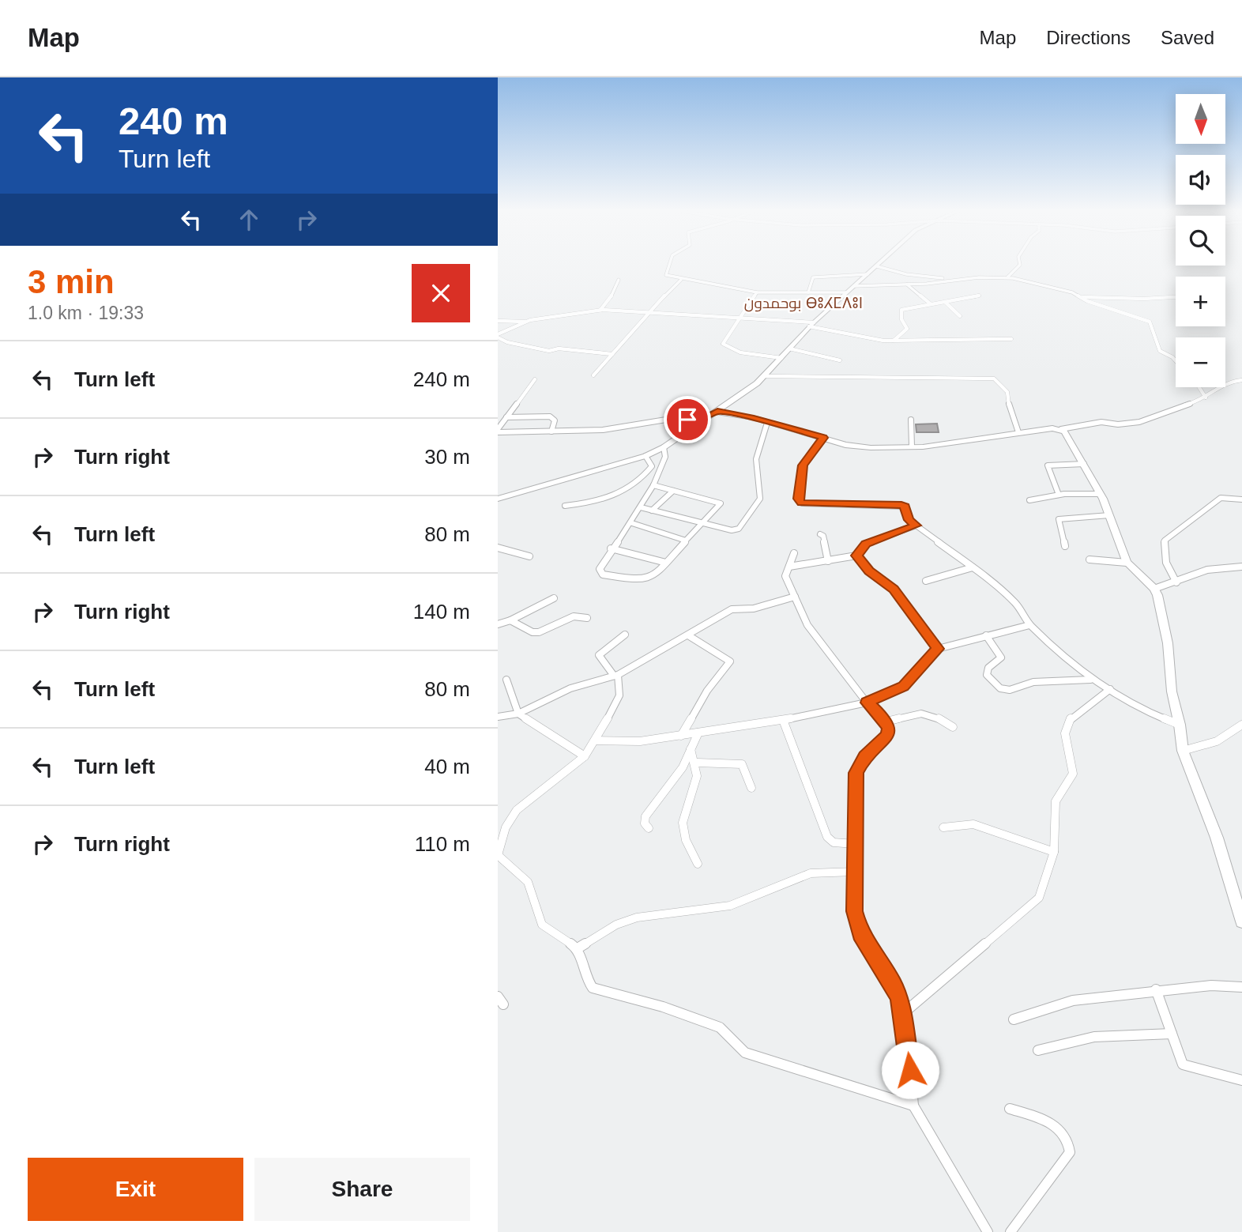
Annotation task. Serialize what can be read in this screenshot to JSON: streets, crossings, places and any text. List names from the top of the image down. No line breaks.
{"districts":["بوحمدون ⴱⵓⵃⵎⴷⵓⵏ"],"north":"bottom","page":{"header":"Map","nav":["Map","Directions","Saved"],"turn":["240 m","Turn left"],"map_buttons":["+","−"],"heading":["3 min","1.0 km · 19:33"],"list":[{"name":"Turn left","value":"240 m"},{"name":"Turn right","value":"30 m"},{"name":"Turn left","value":"80 m"},{"name":"Turn right","value":"140 m"},{"name":"Turn left","value":"80 m"},{"name":"Turn left","value":"40 m"},{"name":"Turn right","value":"110 m"}],"buttons":["Exit","Share"]}}
